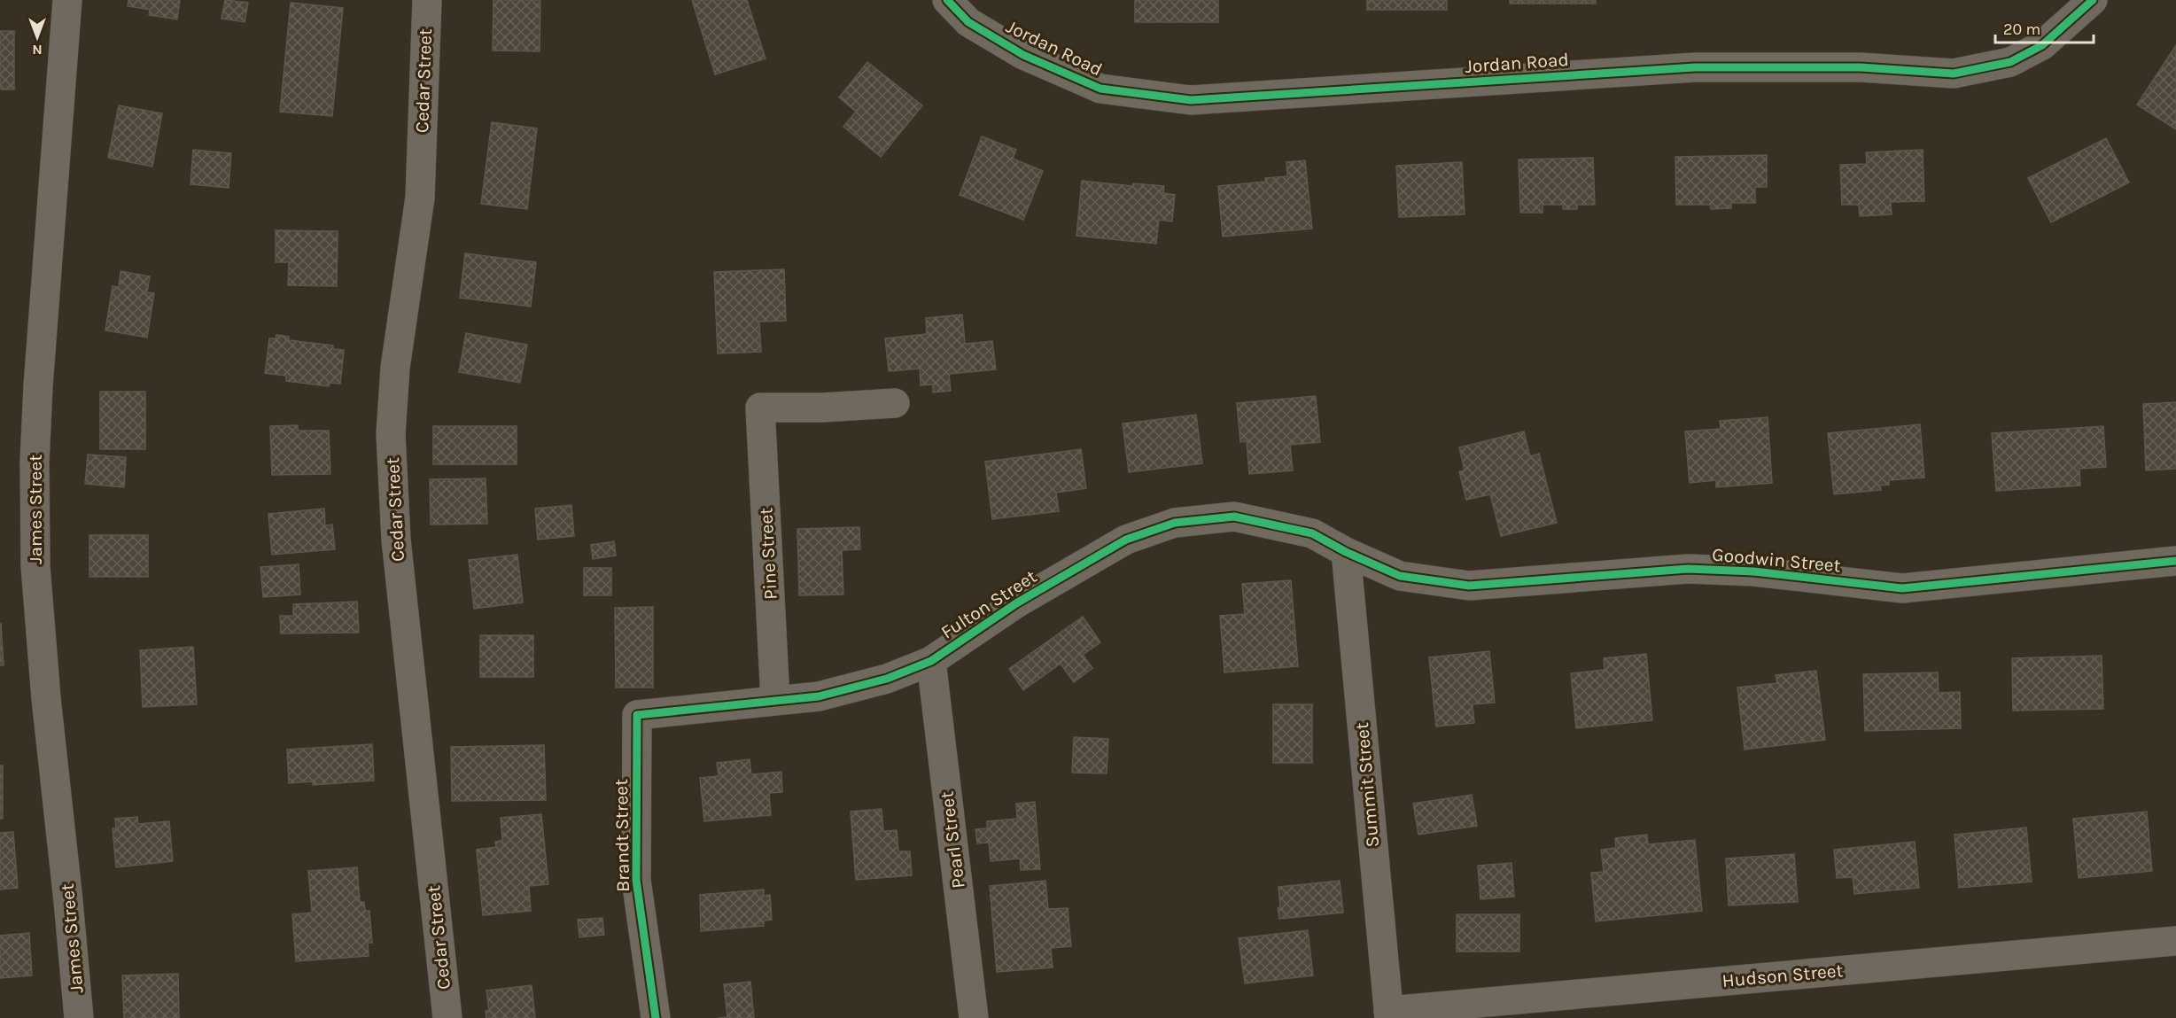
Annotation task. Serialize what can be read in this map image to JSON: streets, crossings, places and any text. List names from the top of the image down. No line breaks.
{"streets":{"street":["Jordan Road","Cedar Street","James Street","Pine Street","Goodwin Street","Fulton Street","Summit Street","Brandt Street","Pearl Street","Hudson Street"]},"crossings":[["Pine Street","Fulton Street"],["Goodwin Street","Fulton Street"],["Goodwin Street","Summit Street"],["Fulton Street","Summit Street"],["Fulton Street","Brandt Street"],["Fulton Street","Pearl Street"],["Summit Street","Hudson Street"]],"scale_bar":"20 m","north":"bottom"}
